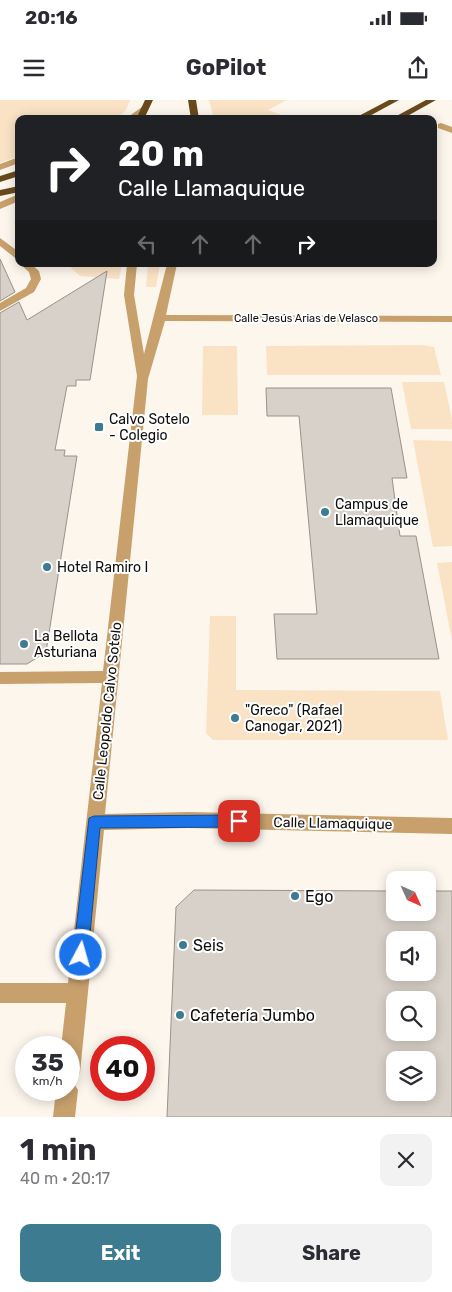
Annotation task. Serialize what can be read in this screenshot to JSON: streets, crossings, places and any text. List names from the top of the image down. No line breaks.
{"streets":{"street":["Calle Jesús Arias de Velasco","Calle Leopoldo Calvo Sotelo","Calle Llamaquique"]},"crossings":[["Calle Jesús Arias de Velasco","Calle Leopoldo Calvo Sotelo"],["Calle Leopoldo Calvo Sotelo","Calle Llamaquique"]],"places":{"transit":["Calvo Sotelo - Colegio"],"other":["Campus de Llamaquique","Hotel Ramiro I","La Bellota Asturiana","\"Greco\" (Rafael Canogar, 2021)","Ego","Seis","Cafetería Jumbo"]},"north":"bottom right","page":{"status":"20:16","header":"GoPilot","turn":["20 m","Calle Llamaquique"],"speed":"35 km/h","limit":"40","heading":["1 min","40 m · 20:17"],"buttons":["Exit","Share"]}}
